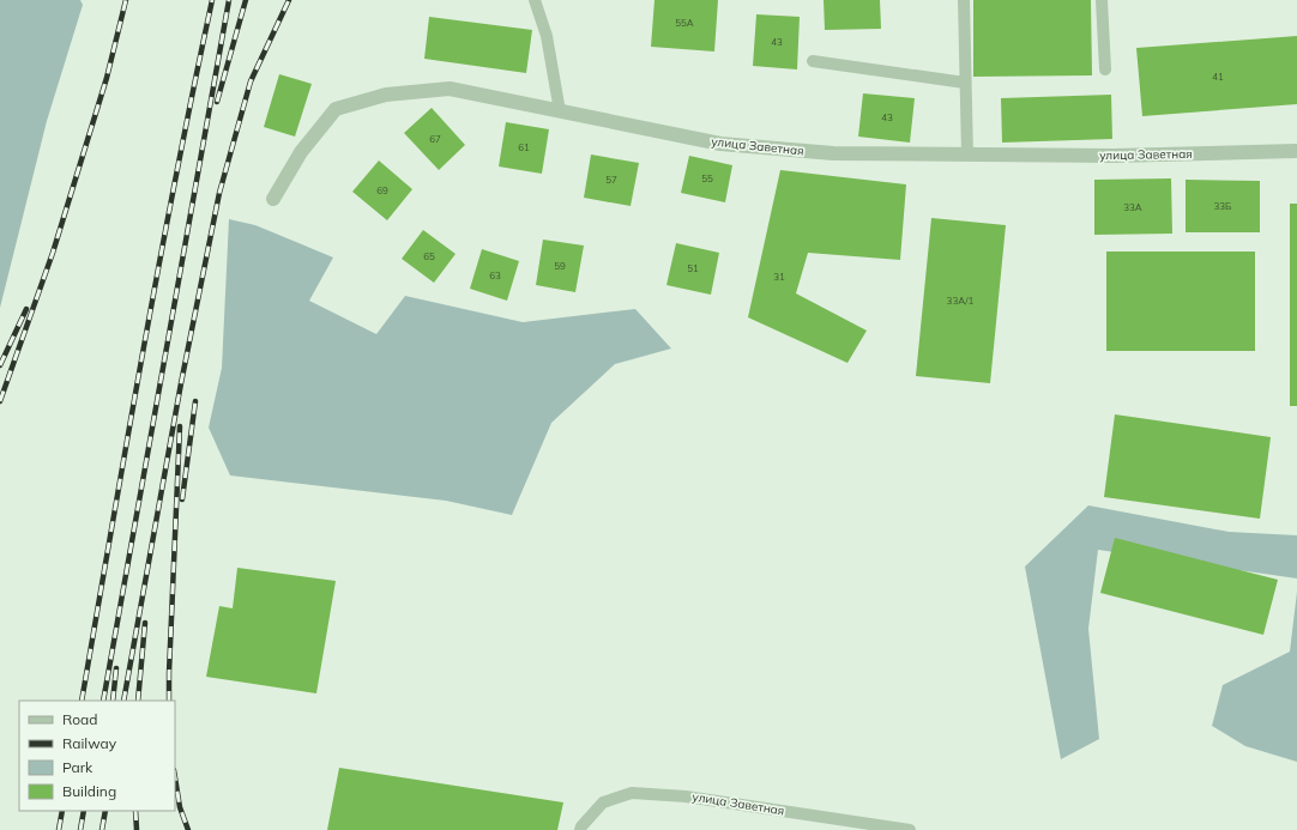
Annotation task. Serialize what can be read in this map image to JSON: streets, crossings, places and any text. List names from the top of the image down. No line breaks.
{"streets":{"street":["улица Заветная"]},"house_numbers":["55А","43","41","43","67","61","55","57","69","33Б","33А","65","59","51","63","31","33А/1"],"legend":["Road","Railway","Park","Building"]}
